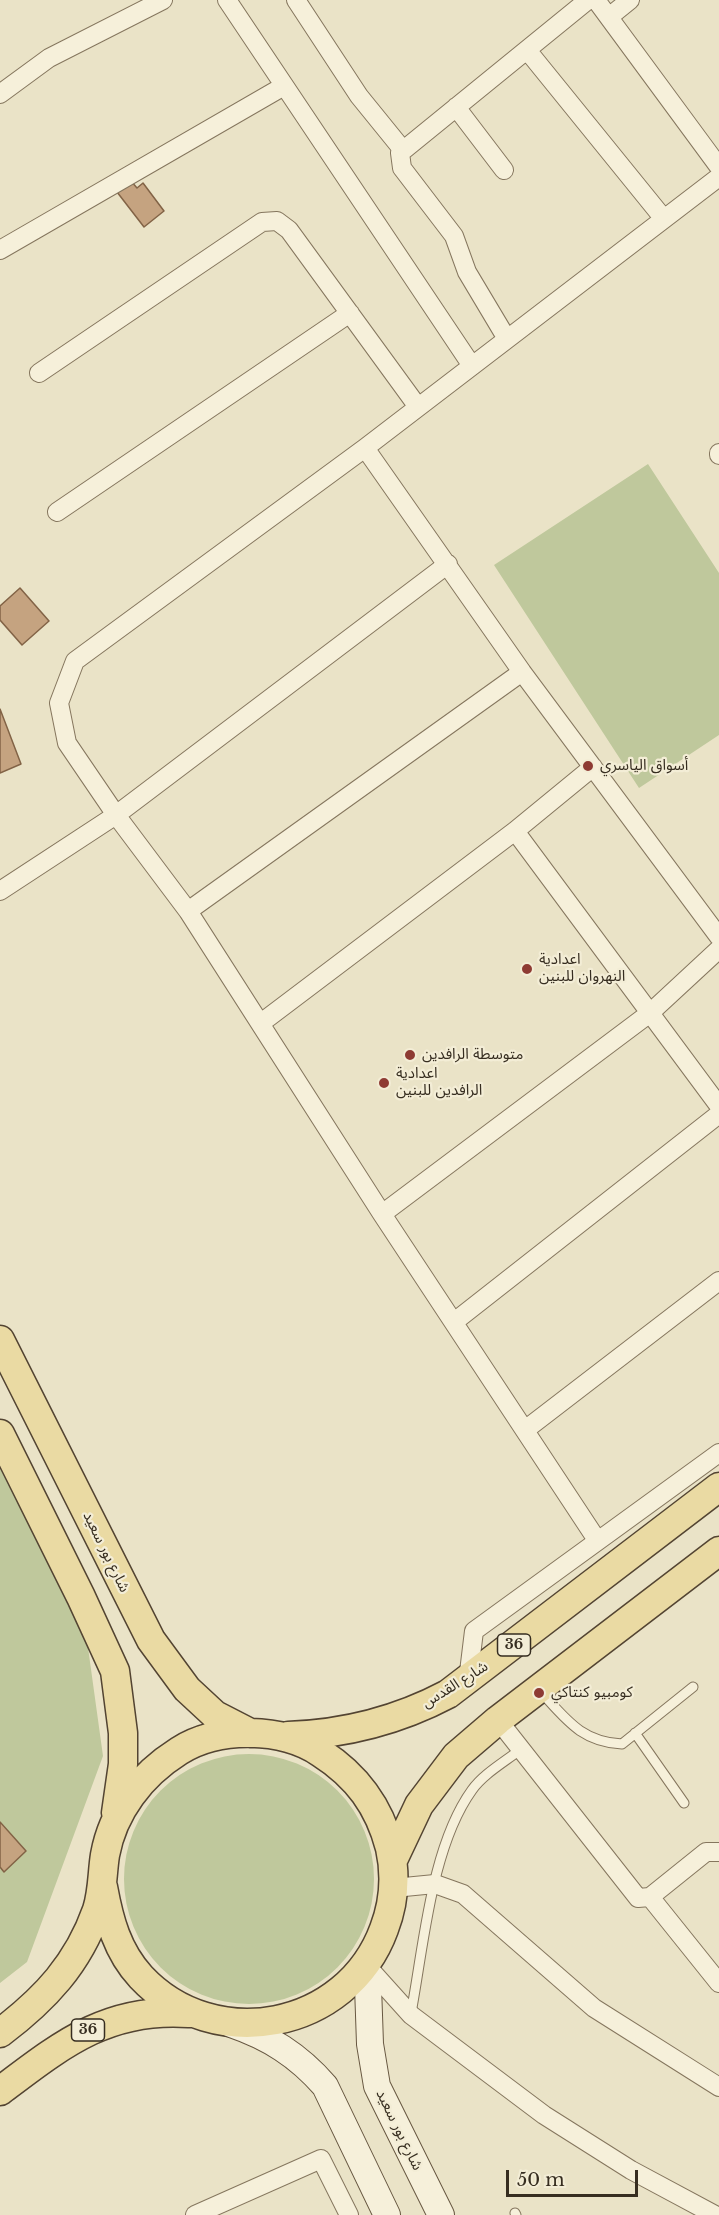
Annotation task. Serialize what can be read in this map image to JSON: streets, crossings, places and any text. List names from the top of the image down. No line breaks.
{"streets":{"main road":["شارع بور سعيد","36","شارع القدس"]},"places":["أسواق الياسري","اعدادية النهروان للبنين","متوسطة الرافدين","اعدادية الرافدين للبنين","كومبيو كنتاكي"],"scale_bar":"50 m"}
